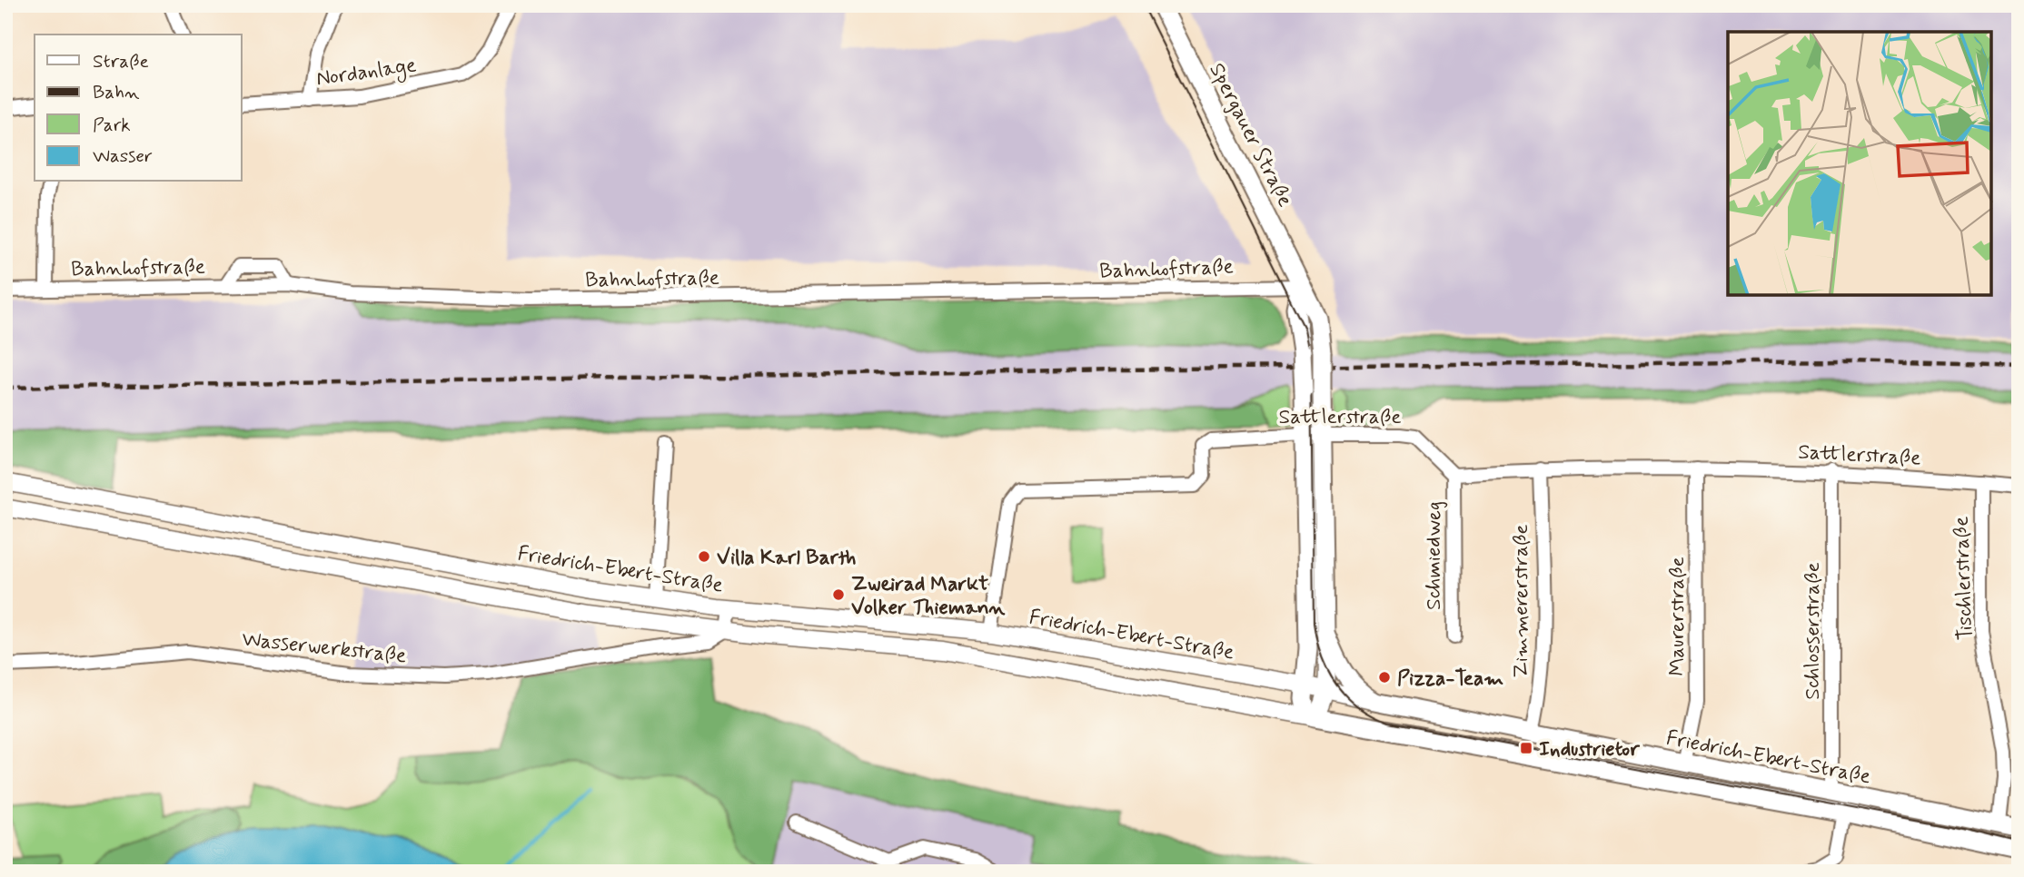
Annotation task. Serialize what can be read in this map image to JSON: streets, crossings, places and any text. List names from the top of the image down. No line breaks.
{"streets":{"main road":["Spergauer Straße","Friedrich-Ebert-Straße"],"street":["Nordanlage","Bahnhofstraße","Sattlerstraße","Schmiedweg","Tischlerstraße","Zimmererstraße","Maurerstraße","Schlosserstraße","Wasserwerkstraße"]},"crossings":[["Spergauer Straße","Bahnhofstraße"],["Spergauer Straße","Sattlerstraße"],["Sattlerstraße","Schmiedweg"],["Sattlerstraße","Friedrich-Ebert-Straße"],["Sattlerstraße","Tischlerstraße"],["Sattlerstraße","Zimmererstraße"],["Sattlerstraße","Maurerstraße"],["Sattlerstraße","Schlosserstraße"],["Friedrich-Ebert-Straße","Tischlerstraße"],["Friedrich-Ebert-Straße","Zimmererstraße"],["Friedrich-Ebert-Straße","Maurerstraße"],["Friedrich-Ebert-Straße","Schlosserstraße"],["Friedrich-Ebert-Straße","Wasserwerkstraße"]],"places":{"other":["Villa Karl Barth","Zweirad Markt Volker Thiemann","Pizza-Team"],"transit":["Industrietor"]},"legend":["Straße","Bahn","Park","Wasser"]}
